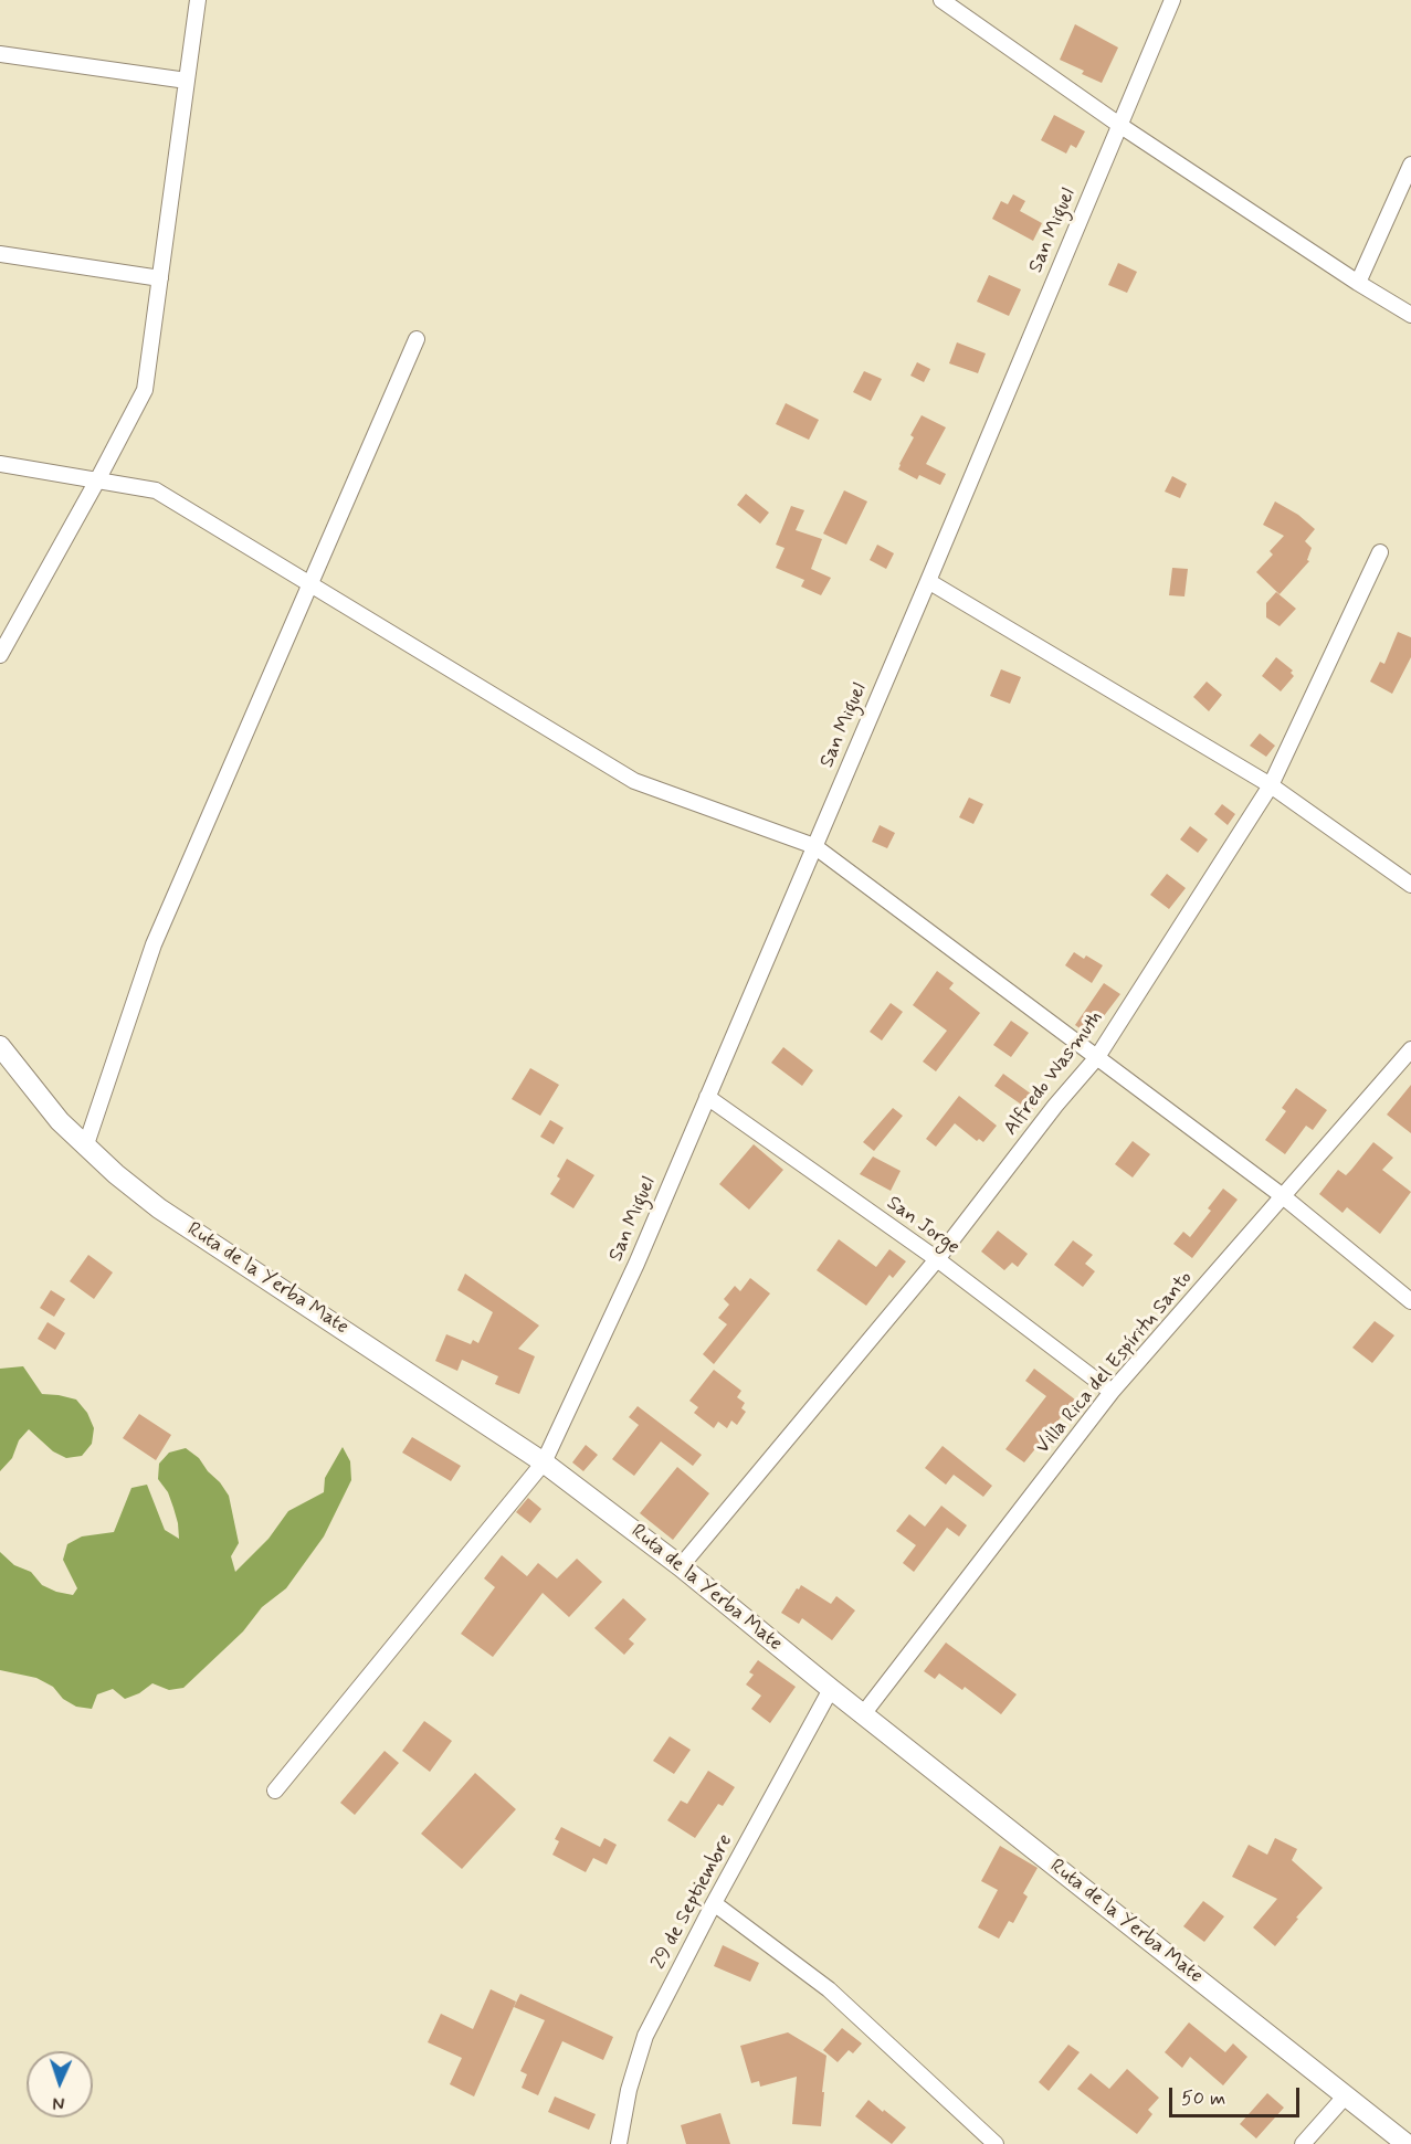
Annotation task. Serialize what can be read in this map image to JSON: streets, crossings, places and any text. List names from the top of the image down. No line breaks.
{"streets":{"main road":["Ruta de la Yerba Mate"],"street":["San Miguel","Alfredo Wasmuth","San Jorge","Villa Rica del Espíritu Santo","29 de Septiembre"]},"crossings":[["San Miguel","San Jorge"],["San Miguel","Ruta de la Yerba Mate"],["Alfredo Wasmuth","San Jorge"],["Alfredo Wasmuth","Ruta de la Yerba Mate"],["San Jorge","Villa Rica del Espíritu Santo"],["Ruta de la Yerba Mate","Villa Rica del Espíritu Santo"],["Ruta de la Yerba Mate","29 de Septiembre"]],"scale_bar":"50 m","north":"bottom"}
